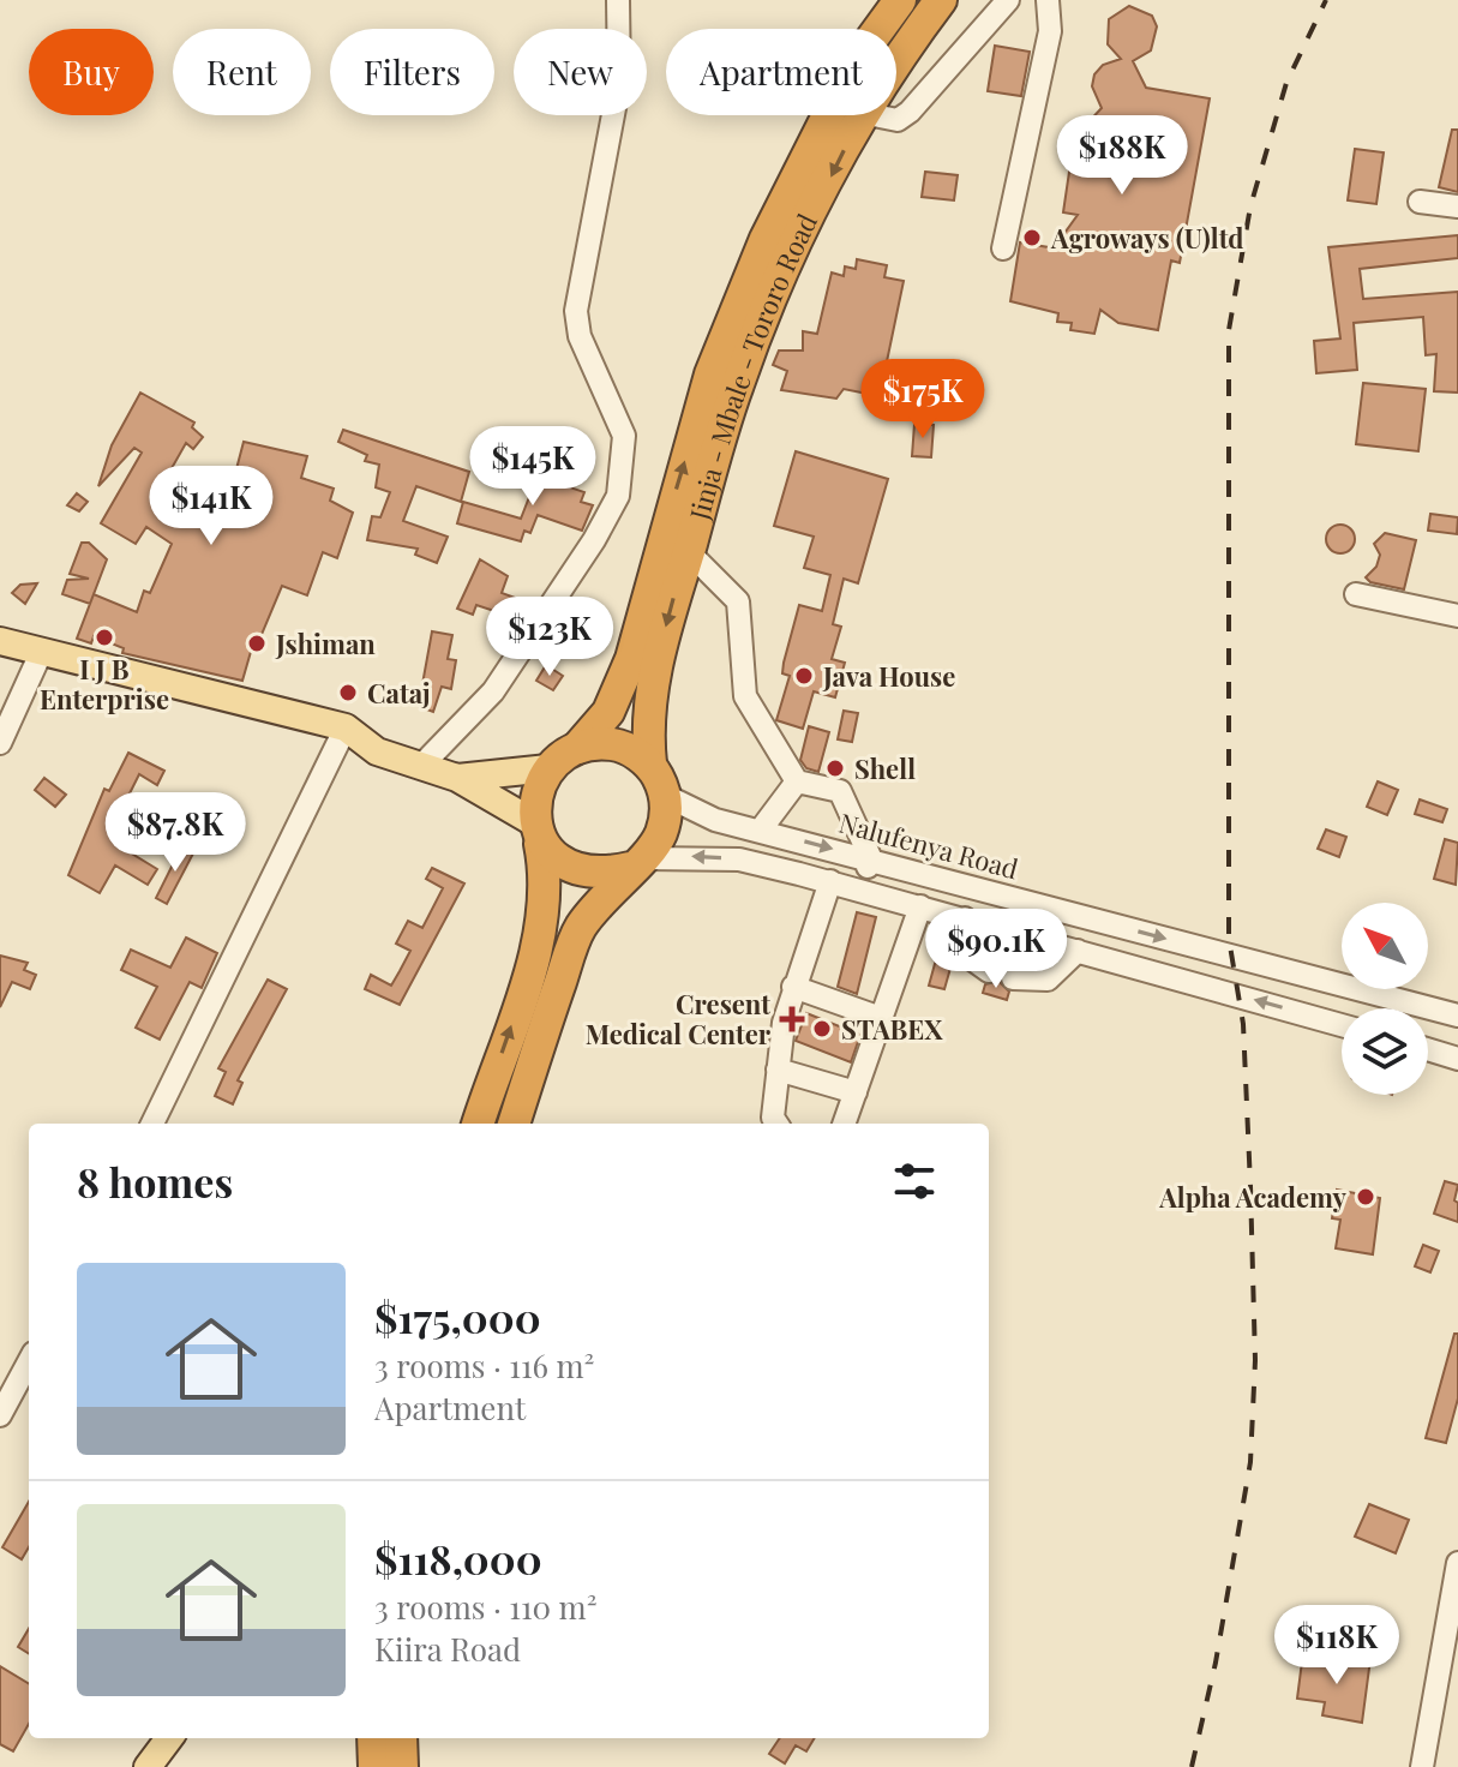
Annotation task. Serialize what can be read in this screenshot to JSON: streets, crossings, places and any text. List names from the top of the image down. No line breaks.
{"streets":{"highway":["Jinja - Mbale - Tororo Road"],"street":["Nalufenya Road"]},"crossings":[["Jinja - Mbale - Tororo Road","Nalufenya Road"]],"places":{"other":["Agroways (U)ltd","I J B Enterprise","Jshiman","Java House","Cataj","Shell","STABEX","Alpha Academy"],"health":["Cresent Medical Center"]},"north":"top left","page":{"chip":["Buy","Rent","Filters","New","Apartment"],"price":["$188K","$175K","$145K","$141K","$123K","$87.8K","$90.1K","$118K"],"heading":"8 homes","list":[{"name":"$175,000","note":"3 rooms · 116 m² · Apartment"},{"name":"$118,000","note":"3 rooms · 110 m² · Kiira Road"}]}}
